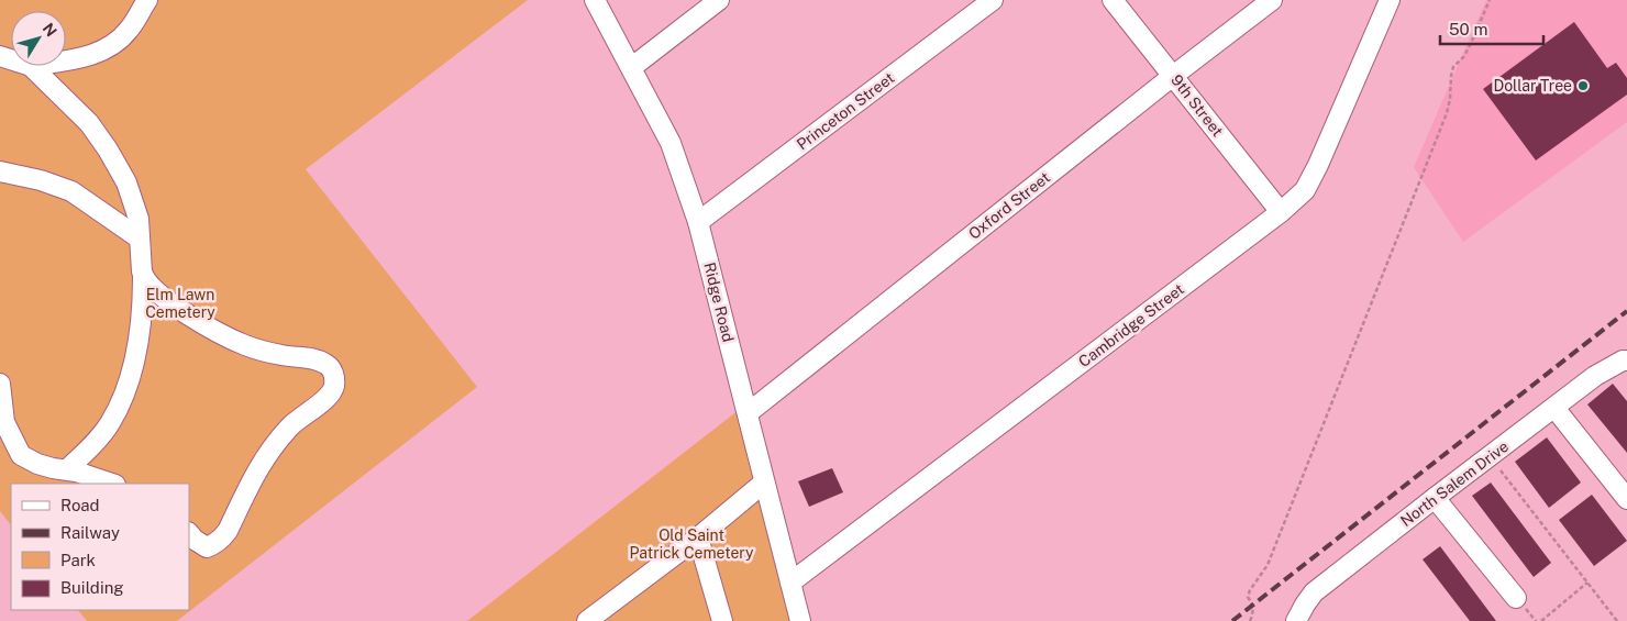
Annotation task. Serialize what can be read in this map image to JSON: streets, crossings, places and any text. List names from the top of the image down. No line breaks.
{"streets":{"street":["9th Street","Princeton Street","Oxford Street","Ridge Road","Cambridge Street","North Salem Drive"]},"crossings":[["9th Street","Oxford Street"],["9th Street","Cambridge Street"],["Princeton Street","Ridge Road"],["Oxford Street","Ridge Road"],["Ridge Road","Cambridge Street"]],"parks":["Elm Lawn Cemetery","Old Saint Patrick Cemetery"],"places":["Dollar Tree"],"legend":["Road","Railway","Park","Building"],"scale_bar":"50 m","north":"top right"}
